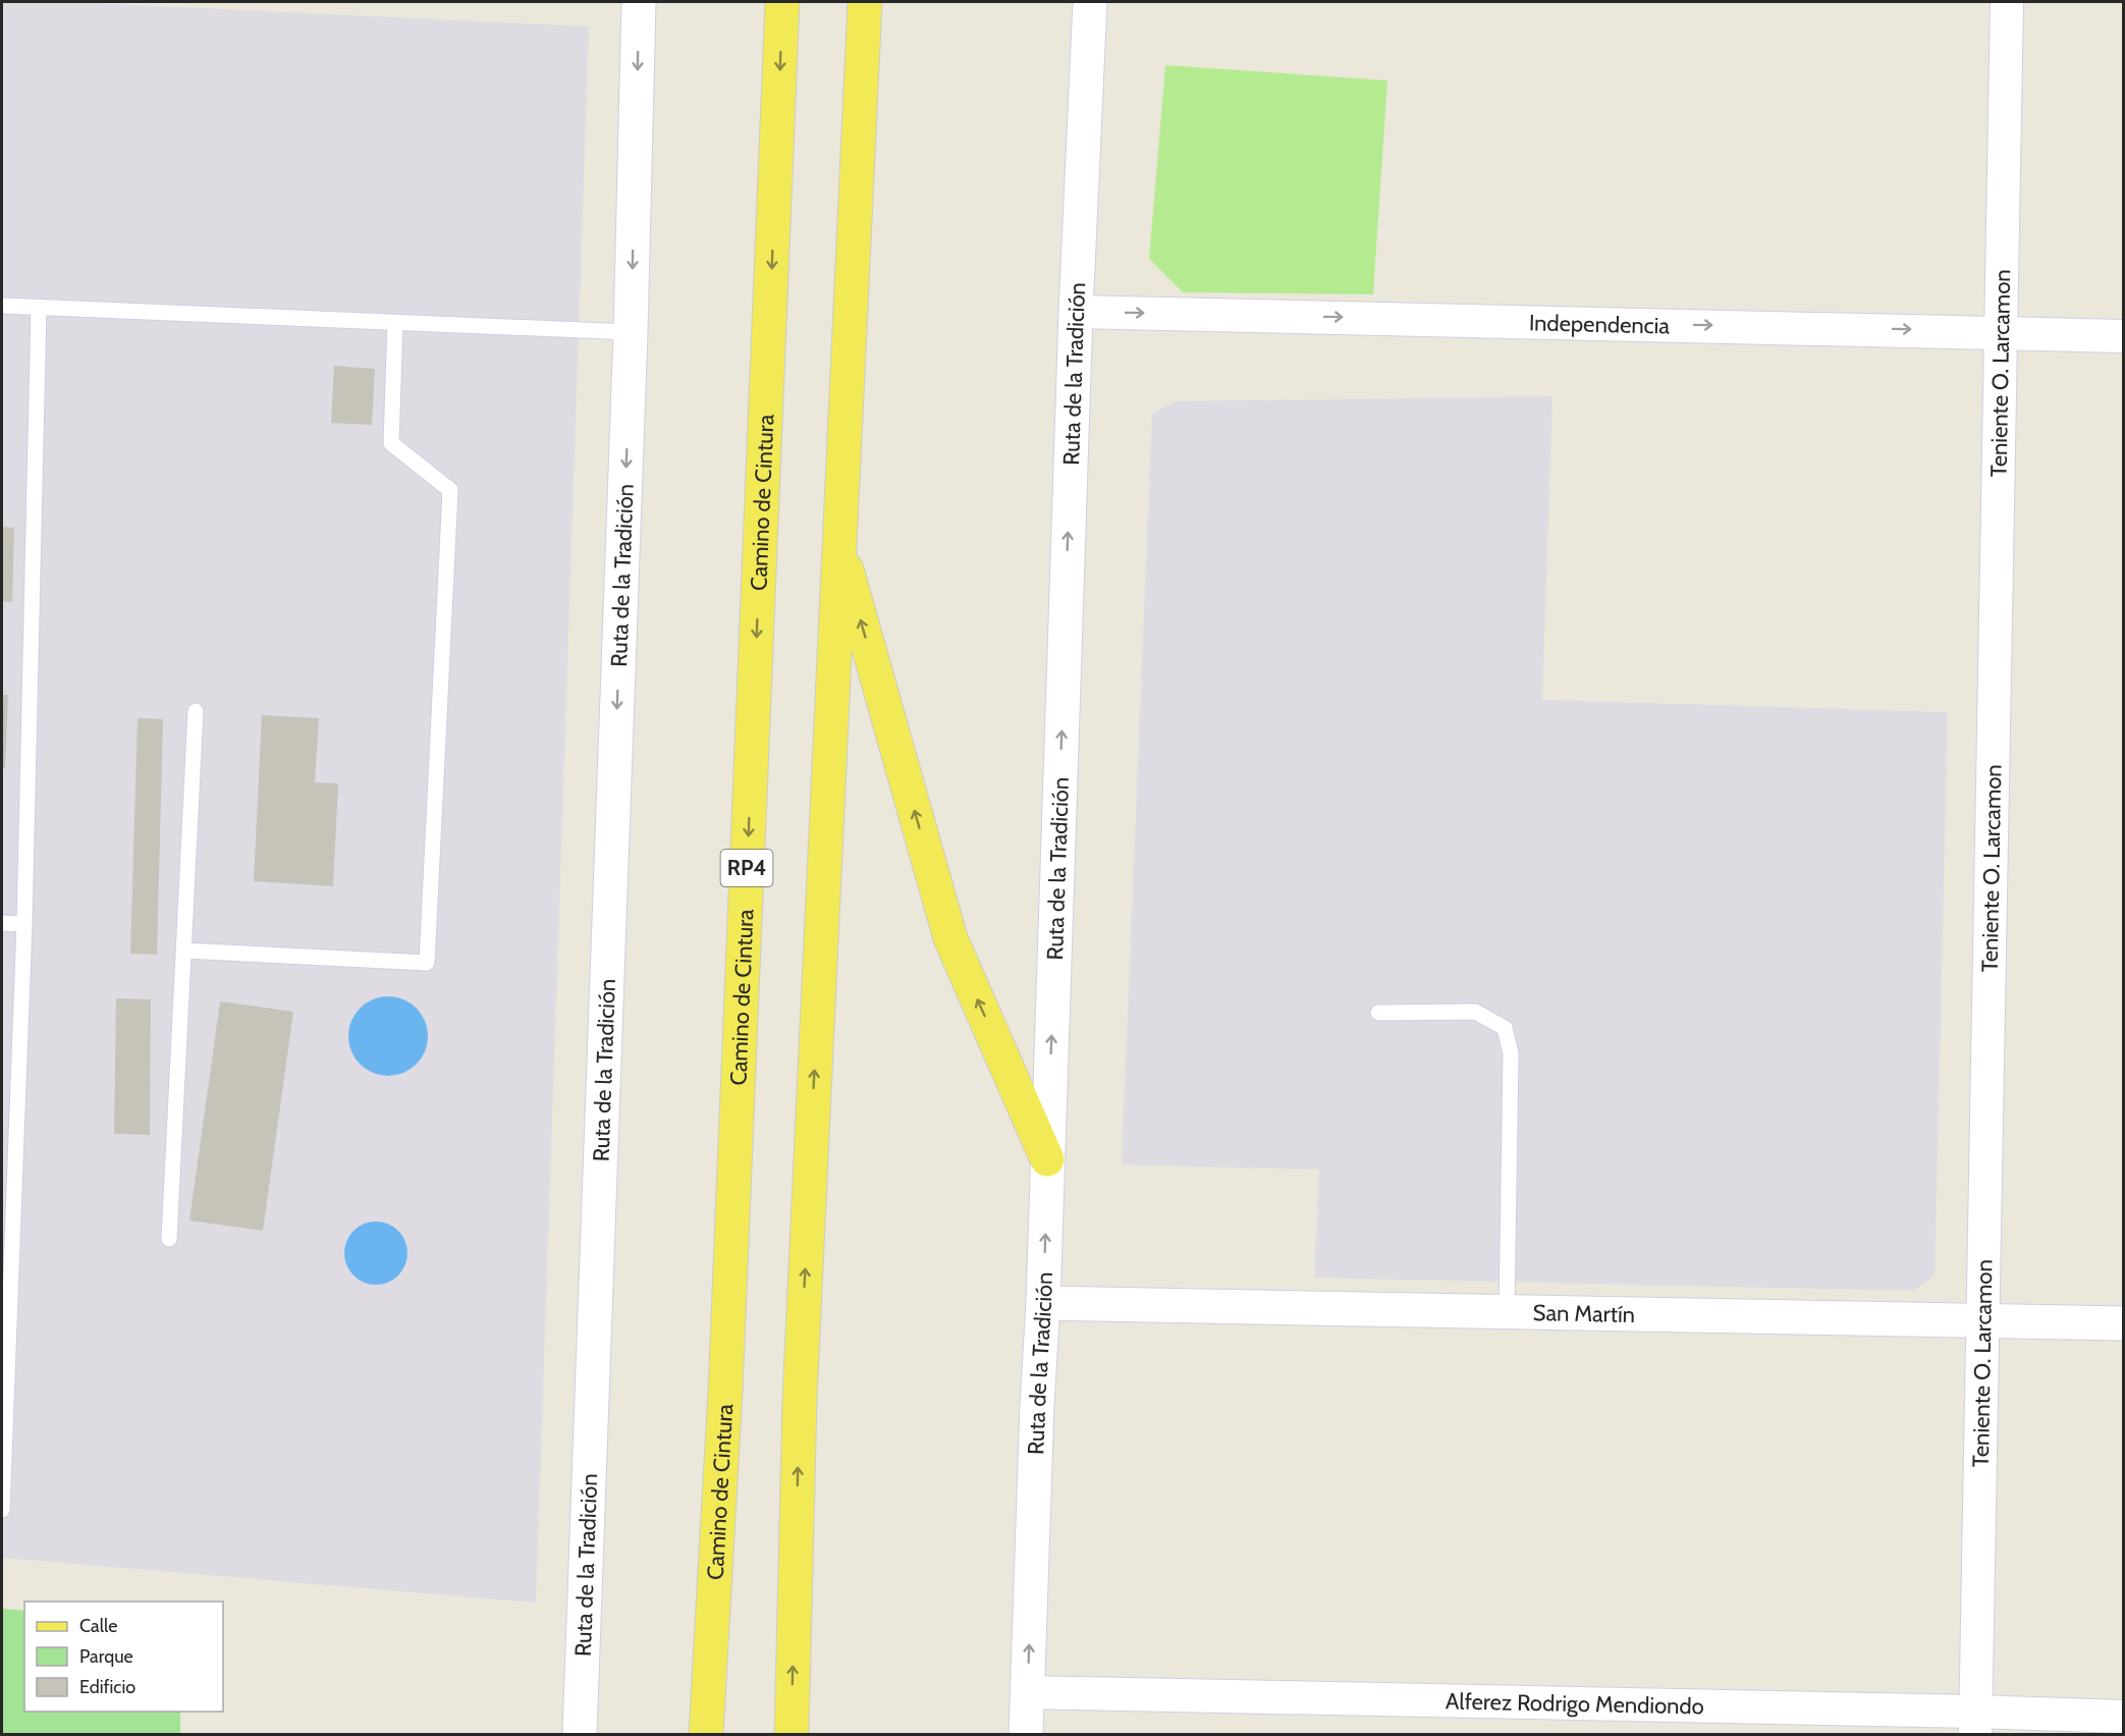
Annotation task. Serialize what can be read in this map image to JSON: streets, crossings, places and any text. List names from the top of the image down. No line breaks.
{"streets":{"main road":["Camino de Cintura","RP4"],"street":["Independencia","Ruta de la Tradición","Teniente O. Larcamon","San Martín","Alferez Rodrigo Mendiondo"]},"crossings":[["Independencia","Ruta de la Tradición"],["Independencia","Teniente O. Larcamon"],["Ruta de la Tradición","San Martín"],["Ruta de la Tradición","Alferez Rodrigo Mendiondo"],["Teniente O. Larcamon","San Martín"],["Teniente O. Larcamon","Alferez Rodrigo Mendiondo"]],"one_way":["Independencia"],"legend":["Calle","Parque","Edificio"]}
